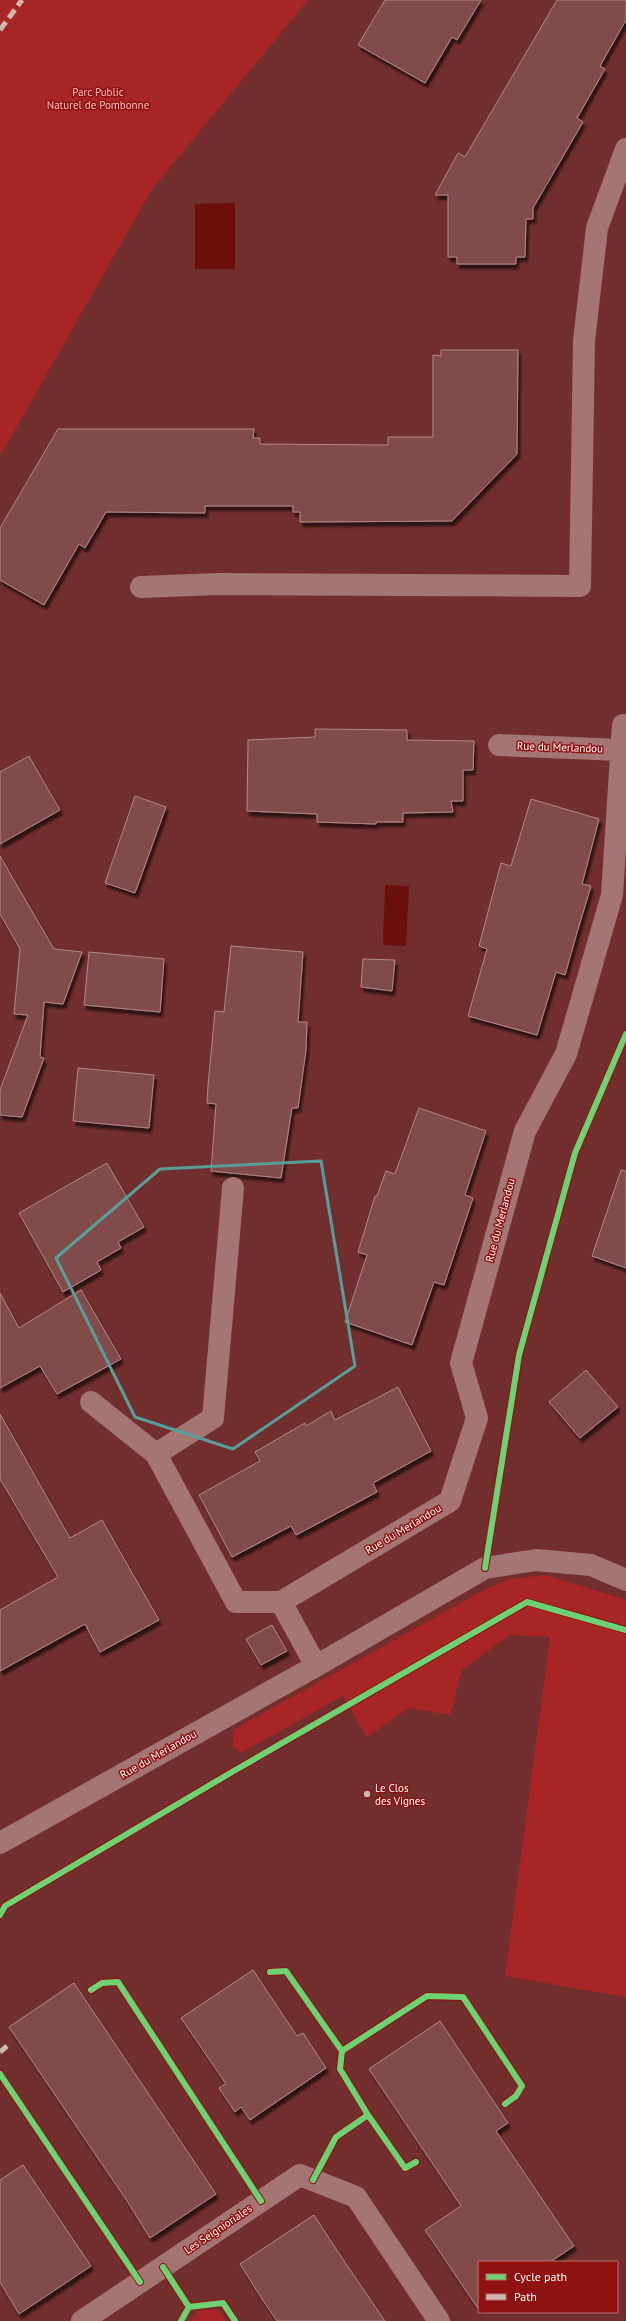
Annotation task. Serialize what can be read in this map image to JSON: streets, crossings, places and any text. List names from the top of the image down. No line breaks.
{"streets":{"street":["Rue du Merlandou","Les Seignioriales"]},"parks":["Parc Public Naturel de Pombonne"],"places":["Le Clos des Vignes"],"legend":["Cycle path","Path"]}
